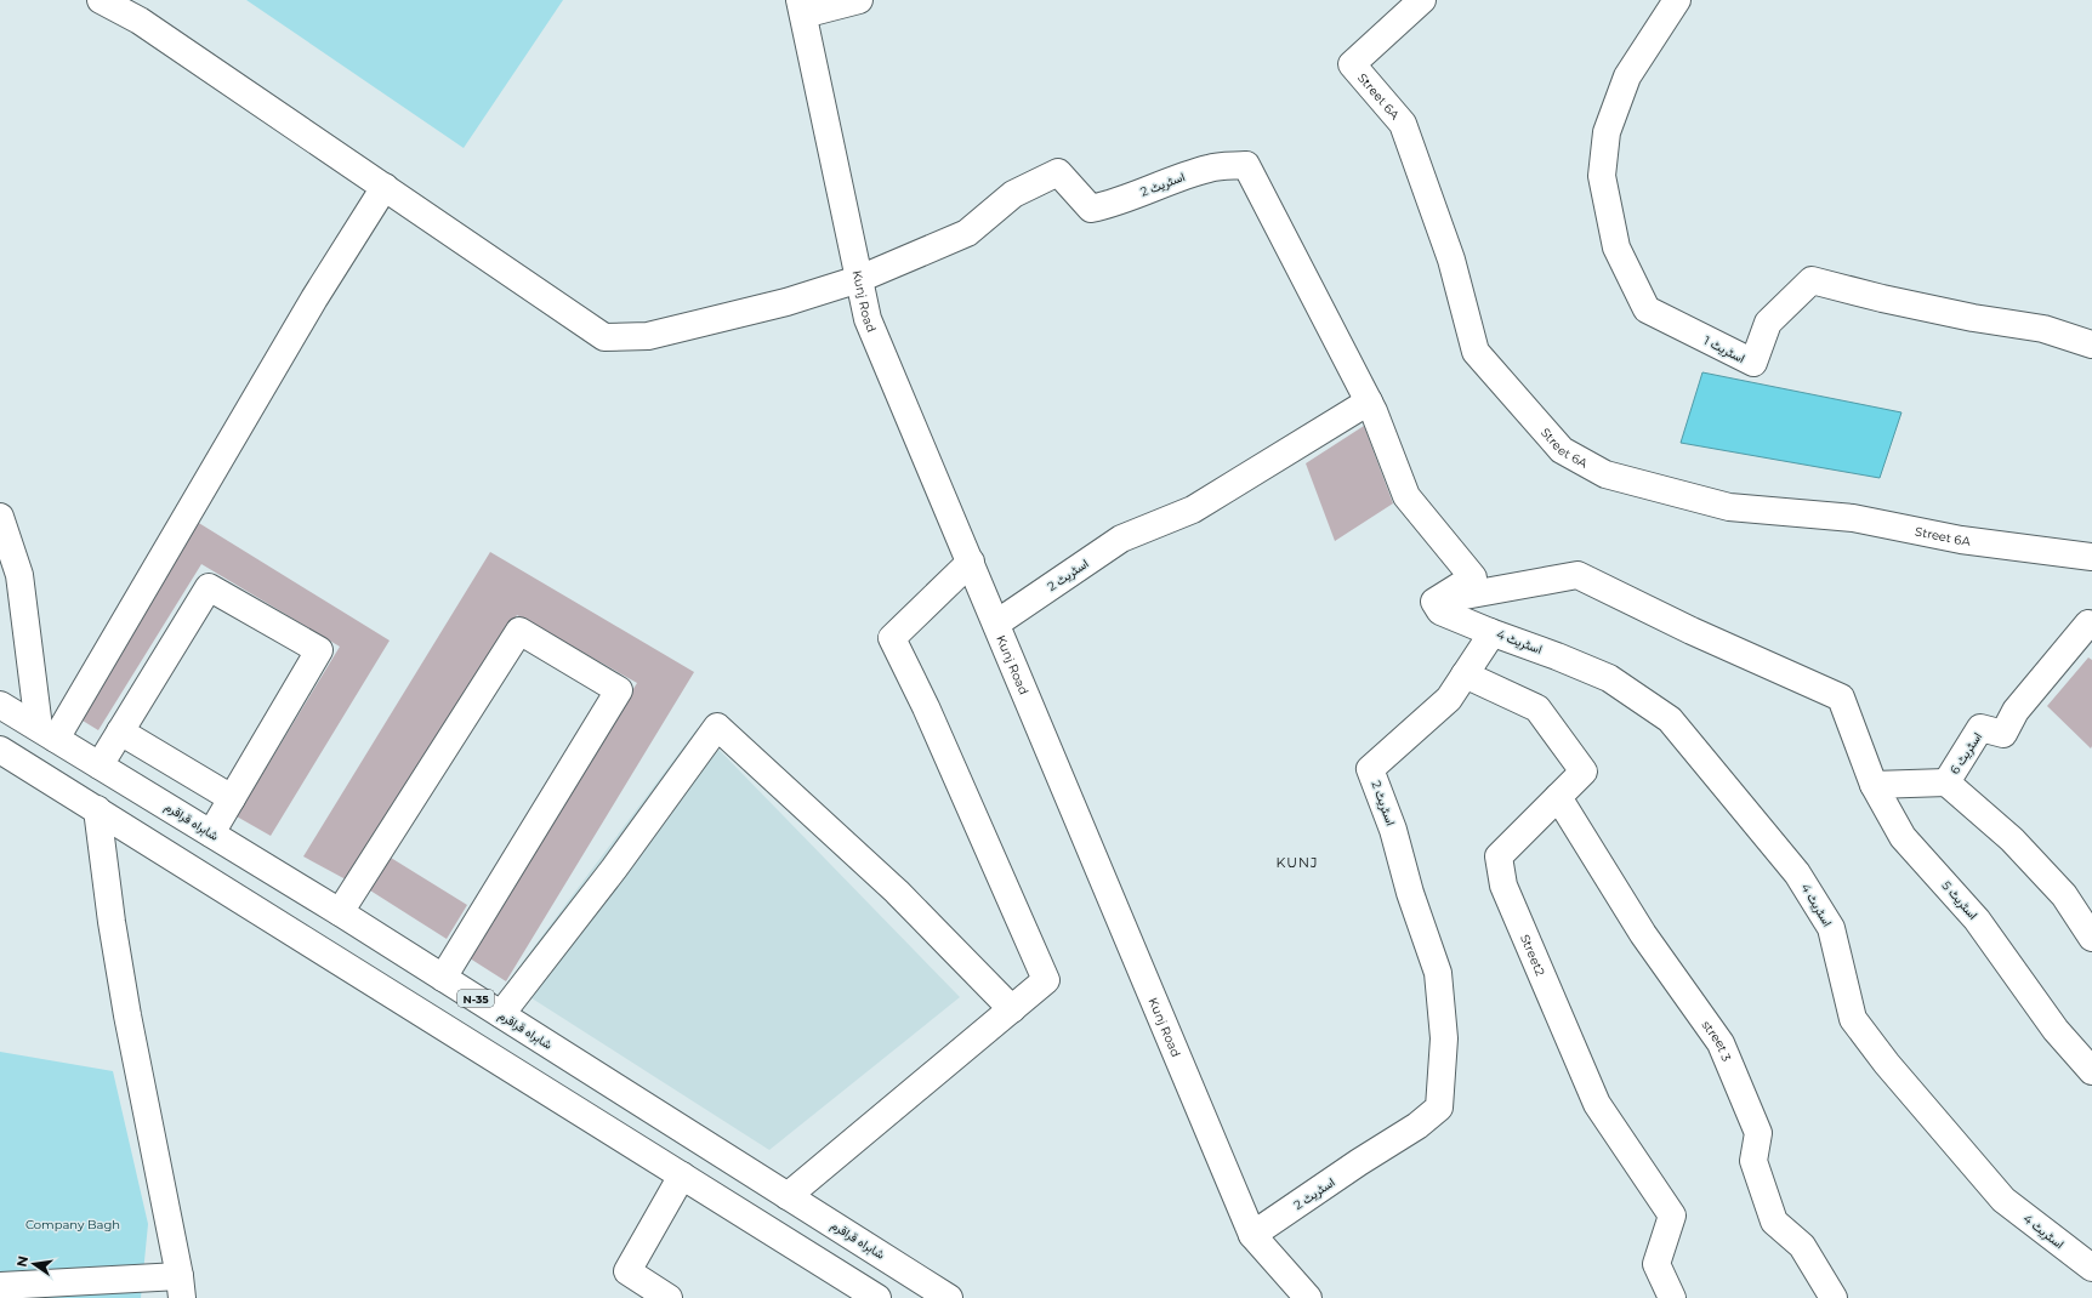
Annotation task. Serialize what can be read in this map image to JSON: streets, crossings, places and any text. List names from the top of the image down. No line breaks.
{"streets":{"main road":["Street 6A","اسٹریٹ 2","Kunj Road","اسٹریٹ 1","اسٹریٹ 4","اسٹریٹ 6","شاہراہ قراقرم","اسٹریٹ 5","Street2","N-35","street 3"]},"crossings":[["اسٹریٹ 2","Kunj Road"],["اسٹریٹ 2","اسٹریٹ 4"],["اسٹریٹ 2","اسٹریٹ 5"],["اسٹریٹ 2","Street2"],["Street2","street 3"]],"districts":["KUNJ"],"parks":["Company Bagh"],"north":"left"}
